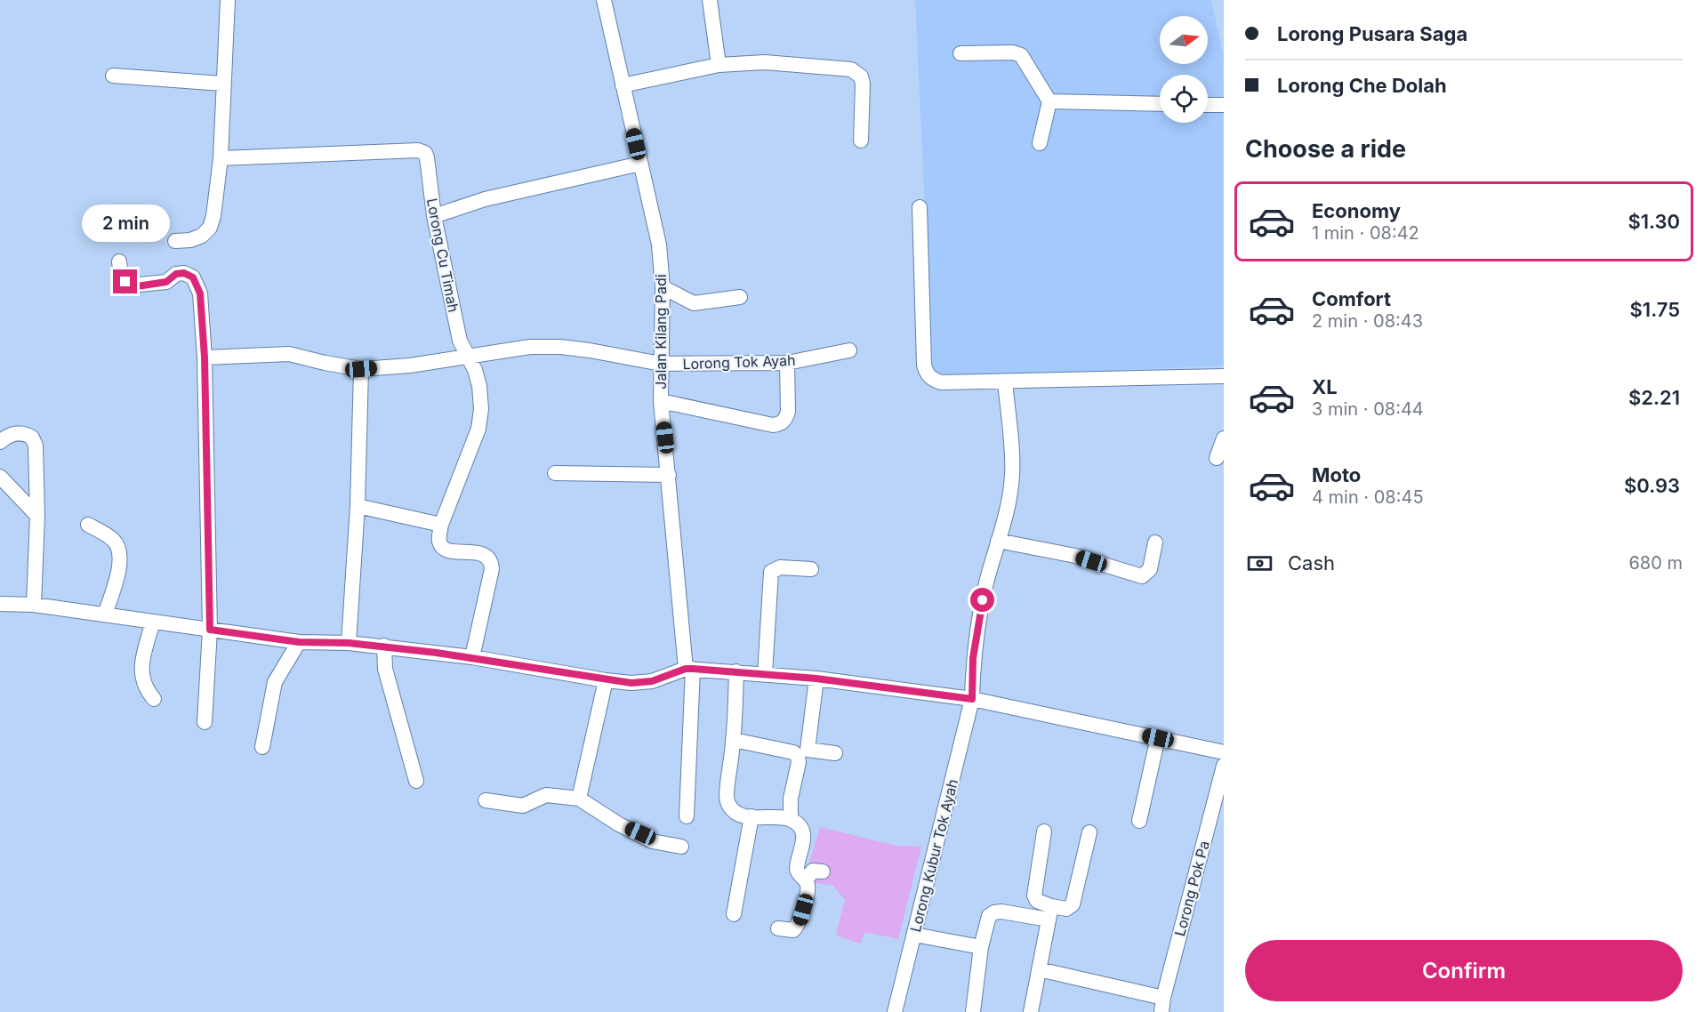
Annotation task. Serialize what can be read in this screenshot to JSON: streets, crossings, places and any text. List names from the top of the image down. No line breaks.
{"streets":{"street":["Lorong Cu Timah","Jalan Kilang Padi","Lorong Tok Ayah","Lorong Kubur Tok Ayah","Lorong Pok Pa"]},"crossings":[["Lorong Cu Timah","Lorong Tok Ayah"],["Jalan Kilang Padi","Lorong Tok Ayah"]],"north":"right","page":{"banner":["Lorong Pusara Saga","Lorong Che Dolah"],"heading":"Choose a ride","list":[{"name":"Economy","note":"1 min · 08:42","value":"$1.30"},{"name":"Comfort","note":"2 min · 08:43","value":"$1.75"},{"name":"XL","note":"3 min · 08:44","value":"$2.21"},{"name":"Moto","note":"4 min · 08:45","value":"$0.93"}],"bubble":"2 min","pay":["Cash","680 m"],"buttons":"Confirm"}}
